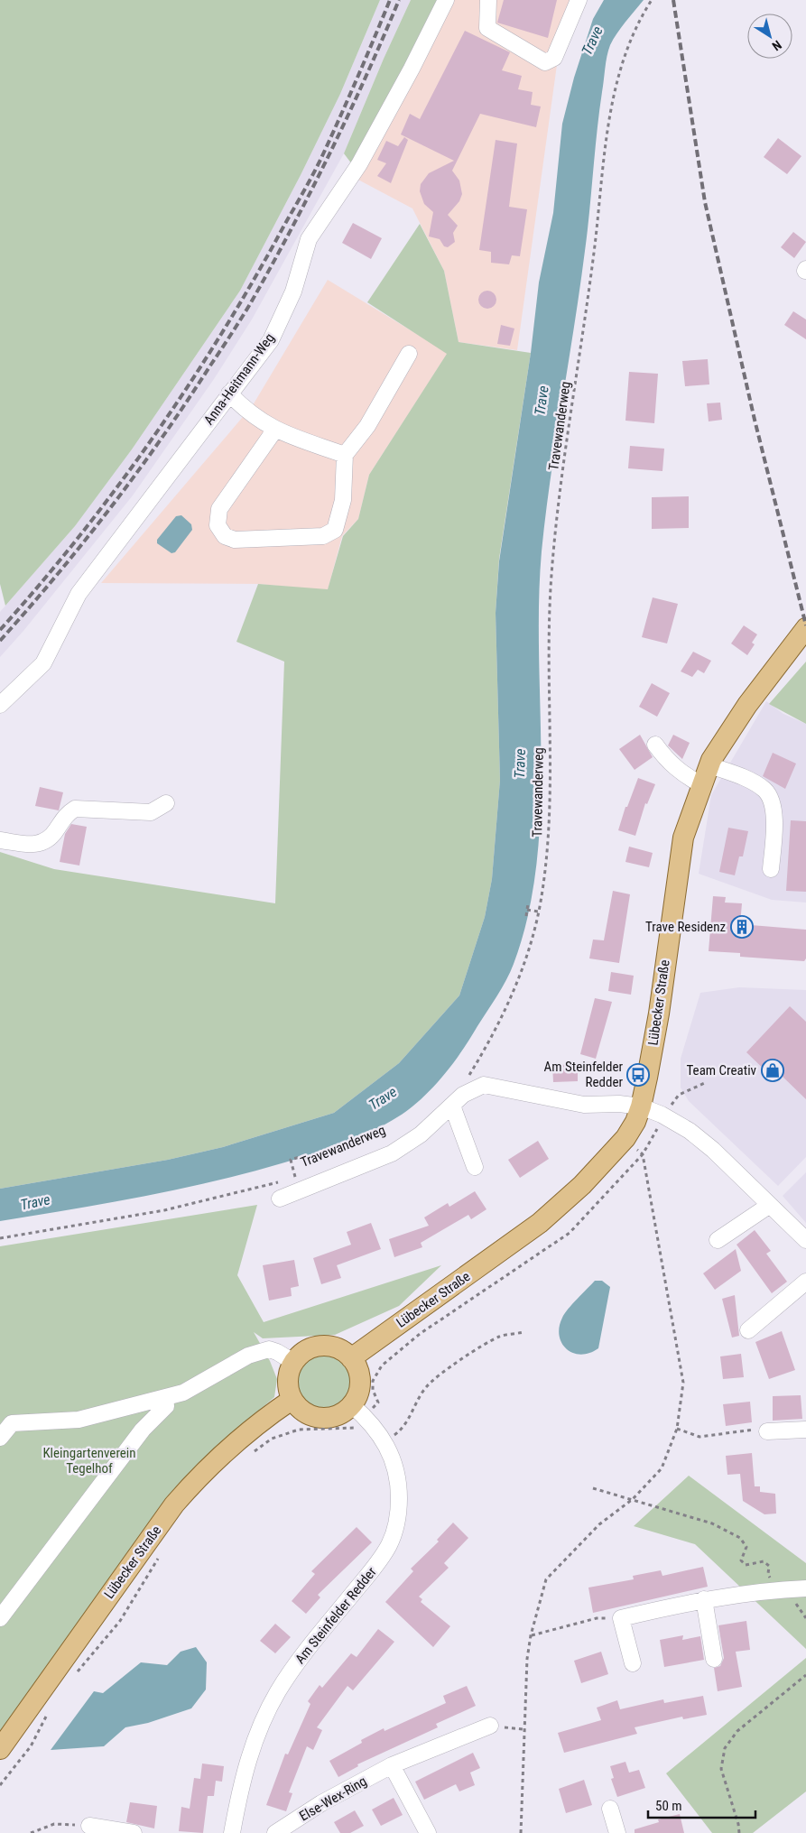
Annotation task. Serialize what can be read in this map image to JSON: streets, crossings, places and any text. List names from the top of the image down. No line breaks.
{"streets":{"main road":["Lübecker Straße"],"street":["Anna-Heitmann-Weg","Am Steinfelder Redder","Else-Wex-Ring"],"path":["Travewanderweg"]},"crossings":[["Lübecker Straße","Am Steinfelder Redder"]],"water":["Trave"],"parks":["Kleingartenverein Tegelhof"],"places":{"building":["Trave Residenz"],"shop":["Team Creativ"],"bus stop":["Am Steinfelder Redder"]},"scale_bar":"50 m","north":"bottom right"}
